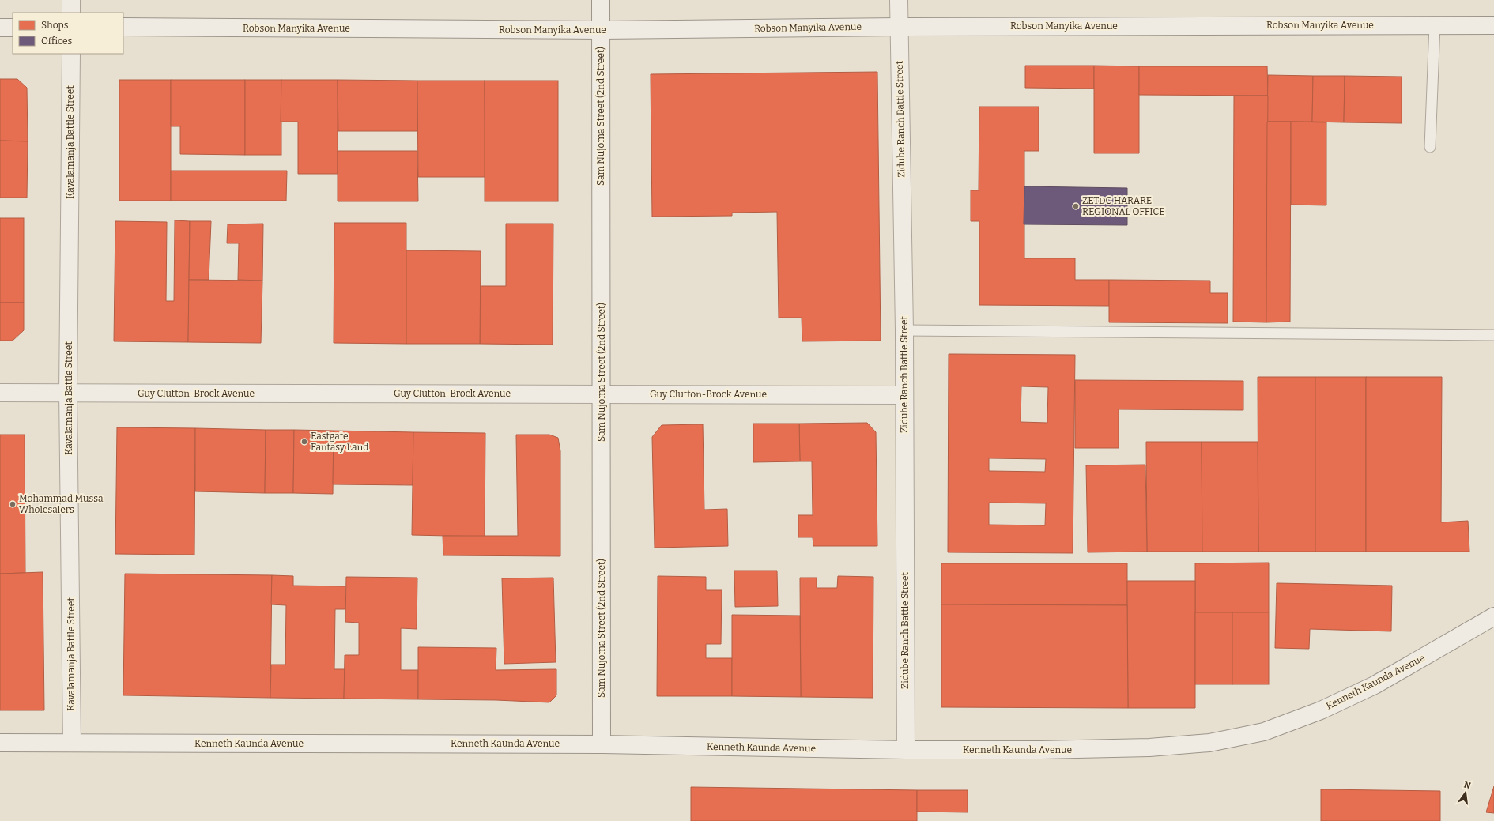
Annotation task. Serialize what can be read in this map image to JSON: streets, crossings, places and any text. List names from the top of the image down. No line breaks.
{"streets":{"street":["Robson Manyika Avenue","Sam Nujoma Street (2nd Street)","Zidube Ranch Battle Street","Kavalamanja Battle Street","Guy Clutton-Brock Avenue","Kenneth Kaunda Avenue"]},"crossings":[["Robson Manyika Avenue","Sam Nujoma Street (2nd Street)"],["Robson Manyika Avenue","Zidube Ranch Battle Street"],["Sam Nujoma Street (2nd Street)","Guy Clutton-Brock Avenue"],["Sam Nujoma Street (2nd Street)","Kenneth Kaunda Avenue"],["Zidube Ranch Battle Street","Guy Clutton-Brock Avenue"],["Zidube Ranch Battle Street","Kenneth Kaunda Avenue"],["Kavalamanja Battle Street","Guy Clutton-Brock Avenue"],["Kavalamanja Battle Street","Kenneth Kaunda Avenue"]],"places":["ZETDC HARARE REGIONAL OFFICE","Eastgate Fantasy Land","Mohammad Mussa Wholesalers"],"legend":["Shops","Offices"],"north":"top"}
